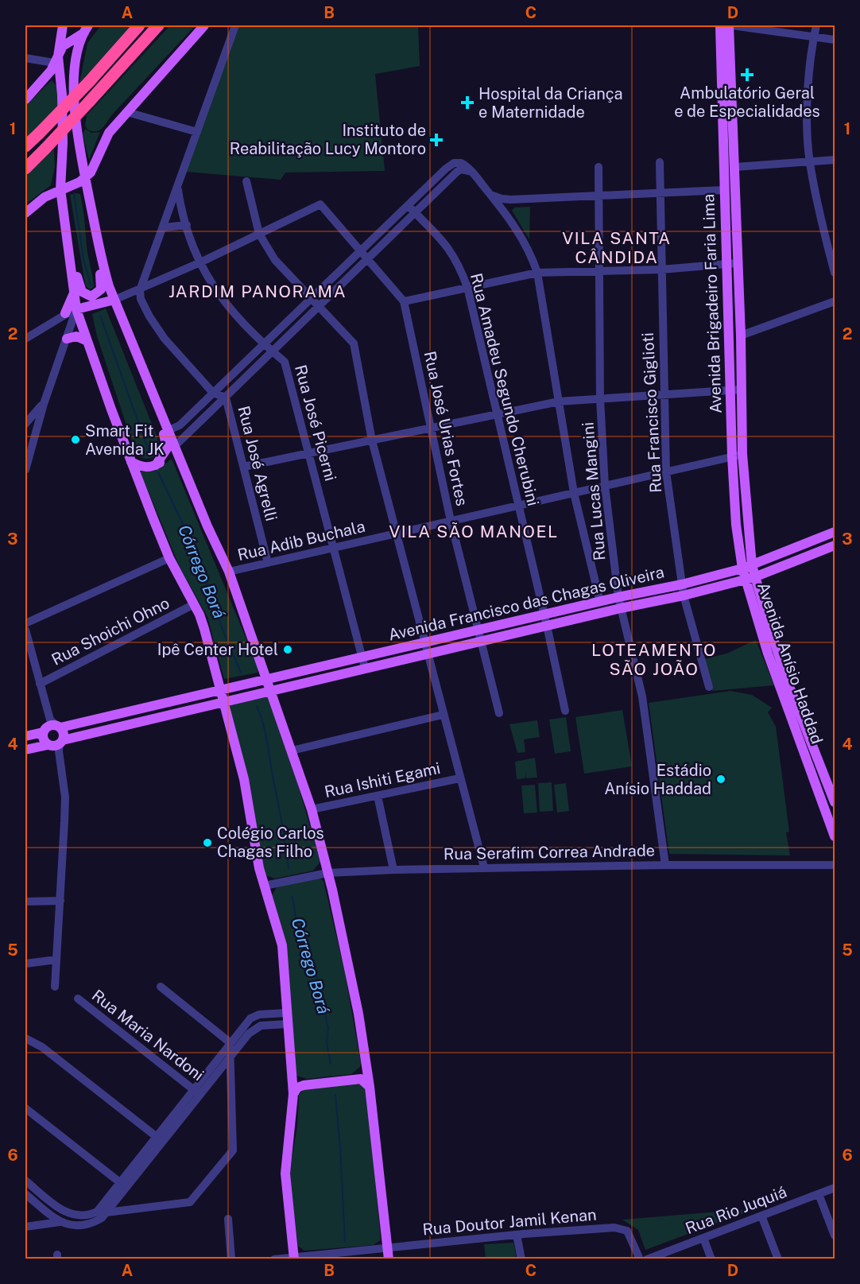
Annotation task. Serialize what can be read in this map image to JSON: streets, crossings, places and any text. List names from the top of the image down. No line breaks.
{"streets":{"main road":["Avenida Brigadeiro Faria Lima","Avenida Francisco das Chagas Oliveira","Avenida Anísio Haddad"],"street":["Rua Amadeu Segundo Cherubini","Rua Francisco Giglioti","Rua José Picerni","Rua José Urias Fortes","Rua José Agrelli","Rua Lucas Mangini","Rua Adib Buchala","Rua Shoichi Ohno","Rua Ishiti Egami","Rua Serafim Correa Andrade","Rua Maria Nardoni","Rua Rio Juquiá","Rua Doutor Jamil Kenan"]},"crossings":[["Avenida Brigadeiro Faria Lima","Rua Adib Buchala"],["Avenida Brigadeiro Faria Lima","Avenida Francisco das Chagas Oliveira"],["Avenida Brigadeiro Faria Lima","Avenida Anísio Haddad"],["Rua Amadeu Segundo Cherubini","Rua Adib Buchala"],["Rua Amadeu Segundo Cherubini","Avenida Francisco das Chagas Oliveira"],["Rua Francisco Giglioti","Rua Adib Buchala"],["Rua Francisco Giglioti","Avenida Francisco das Chagas Oliveira"],["Rua José Picerni","Rua Adib Buchala"],["Rua José Picerni","Avenida Francisco das Chagas Oliveira"],["Rua José Urias Fortes","Rua Adib Buchala"],["Rua José Urias Fortes","Avenida Francisco das Chagas Oliveira"],["Rua José Agrelli","Rua Adib Buchala"],["Rua Lucas Mangini","Rua Adib Buchala"],["Rua Lucas Mangini","Avenida Francisco das Chagas Oliveira"],["Rua Lucas Mangini","Rua Serafim Correa Andrade"],["Avenida Francisco das Chagas Oliveira","Avenida Anísio Haddad"]],"districts":["VILA SANTA CÂNDIDA","JARDIM PANORAMA","VILA SÃO MANOEL","LOTEAMENTO SÃO JOÃO"],"water":["Córrego Borá"],"places":{"health":["Ambulatório Geral e de Especialidades","Hospital da Criança e Maternidade","Instituto de Reabilitação Lucy Montoro"],"other":["Smart Fit Avenida JK","Ipê Center Hotel","Estádio Anísio Haddad","Colégio Carlos Chagas Filho"]},"grid":{"columns":["A","B","C","D"],"rows":["1","2","3","4","5","6"]}}
